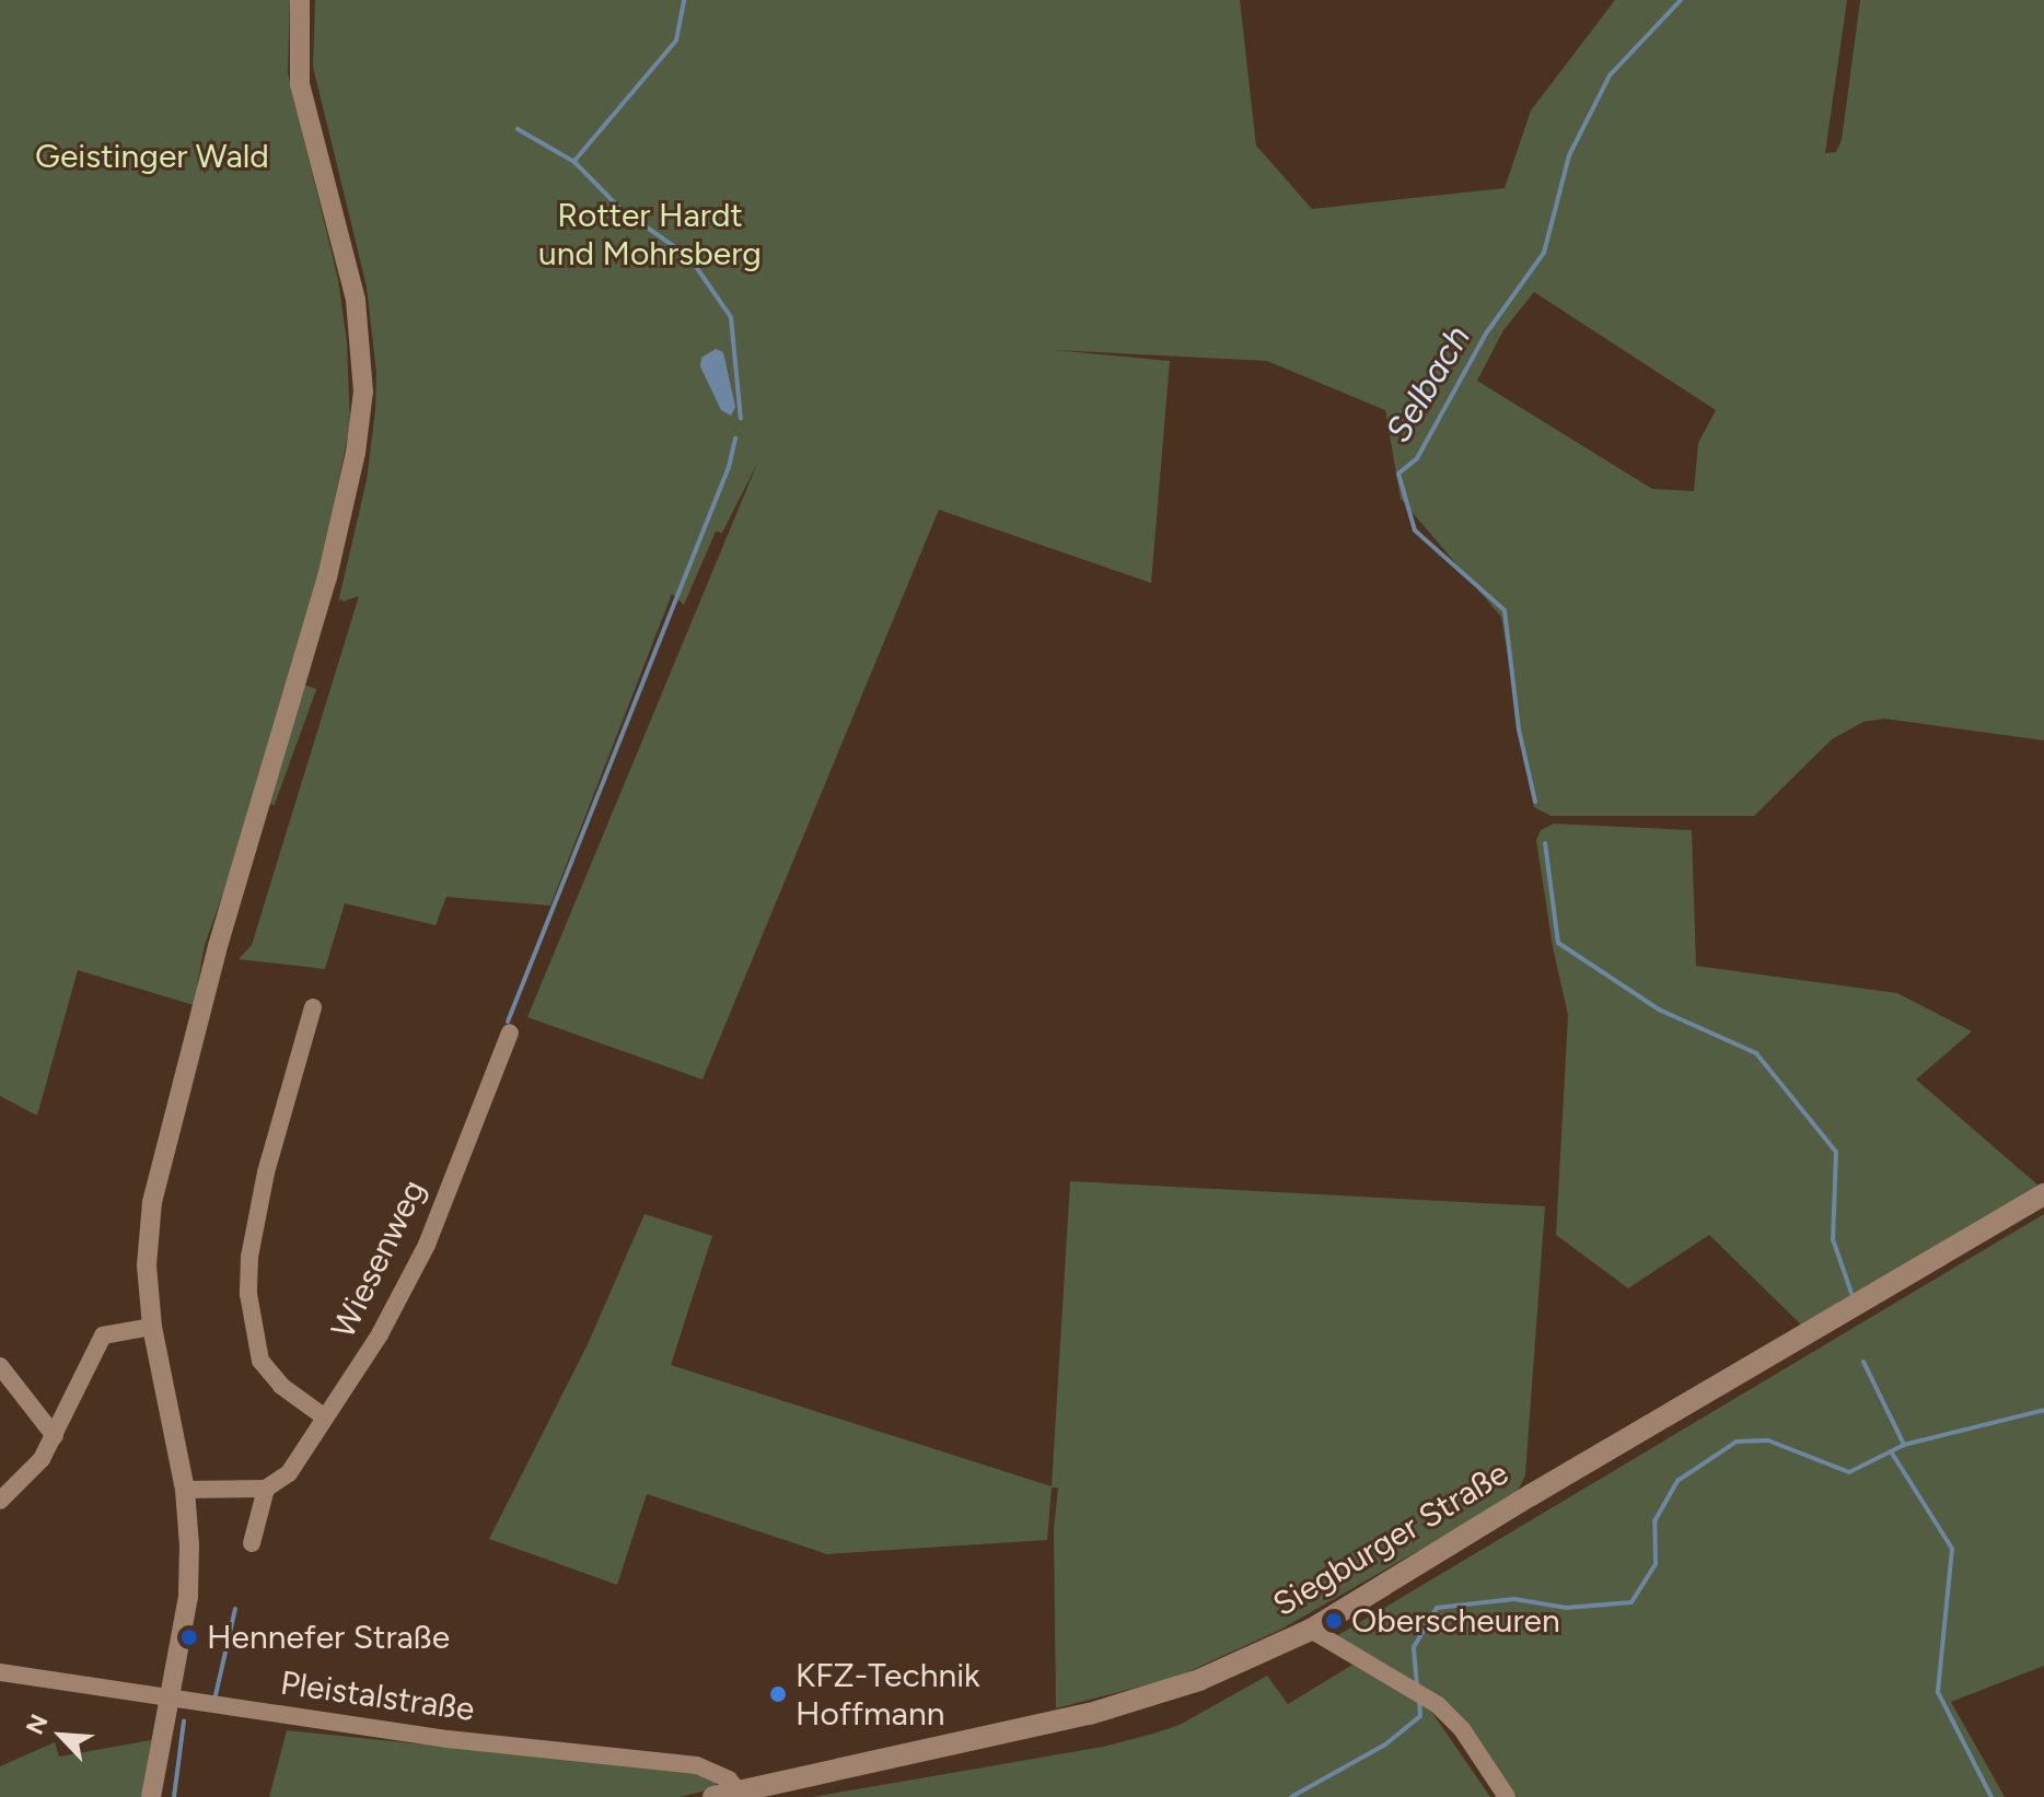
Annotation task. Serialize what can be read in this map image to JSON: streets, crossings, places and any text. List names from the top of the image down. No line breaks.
{"streets":{"main road":["Siegburger Straße"],"street":["Wiesenweg","Pleistalstraße"]},"crossings":[["Siegburger Straße","Pleistalstraße"]],"water":["Selbach"],"parks":["Geistinger Wald","Rotter Hardt und Mohrsberg"],"places":["Oberscheuren","Hennefer Straße","KFZ-Technik Hoffmann"],"north":"top left"}
